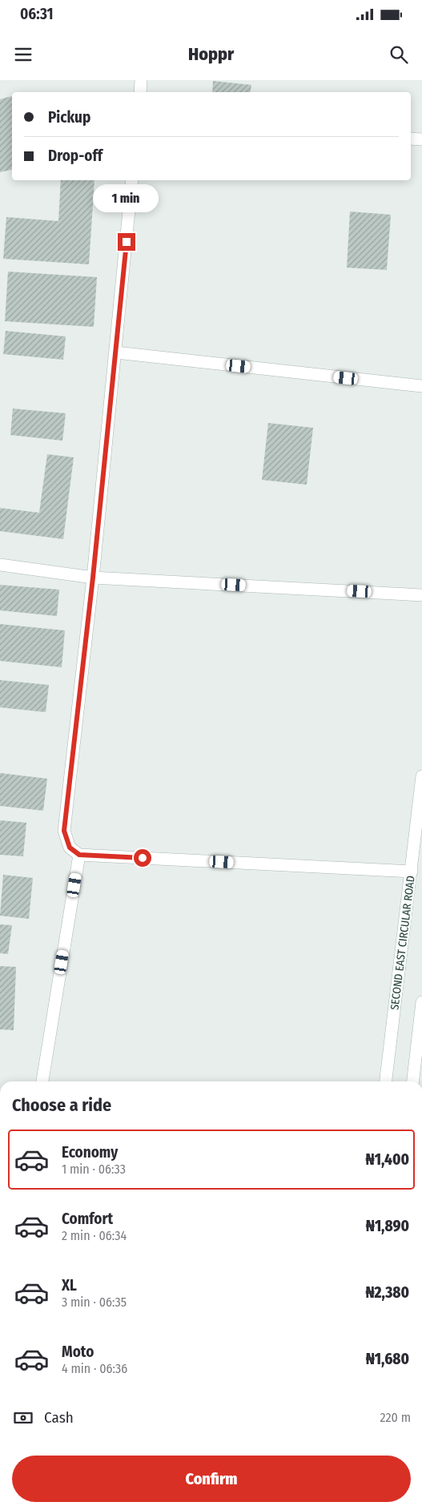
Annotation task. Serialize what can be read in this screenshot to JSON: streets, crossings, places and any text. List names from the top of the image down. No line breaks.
{"streets":{"street":["SECOND EAST CIRCULAR ROAD"]},"page":{"status":"06:31","header":"Hoppr","banner":["Pickup","Drop-off"],"bubble":"1 min","heading":"Choose a ride","list":[{"name":"Economy","note":"1 min · 06:33","value":"₦1,400"},{"name":"Comfort","note":"2 min · 06:34","value":"₦1,890"},{"name":"XL","note":"3 min · 06:35","value":"₦2,380"},{"name":"Moto","note":"4 min · 06:36","value":"₦1,680"}],"pay":["Cash","220 m"],"buttons":"Confirm"}}
